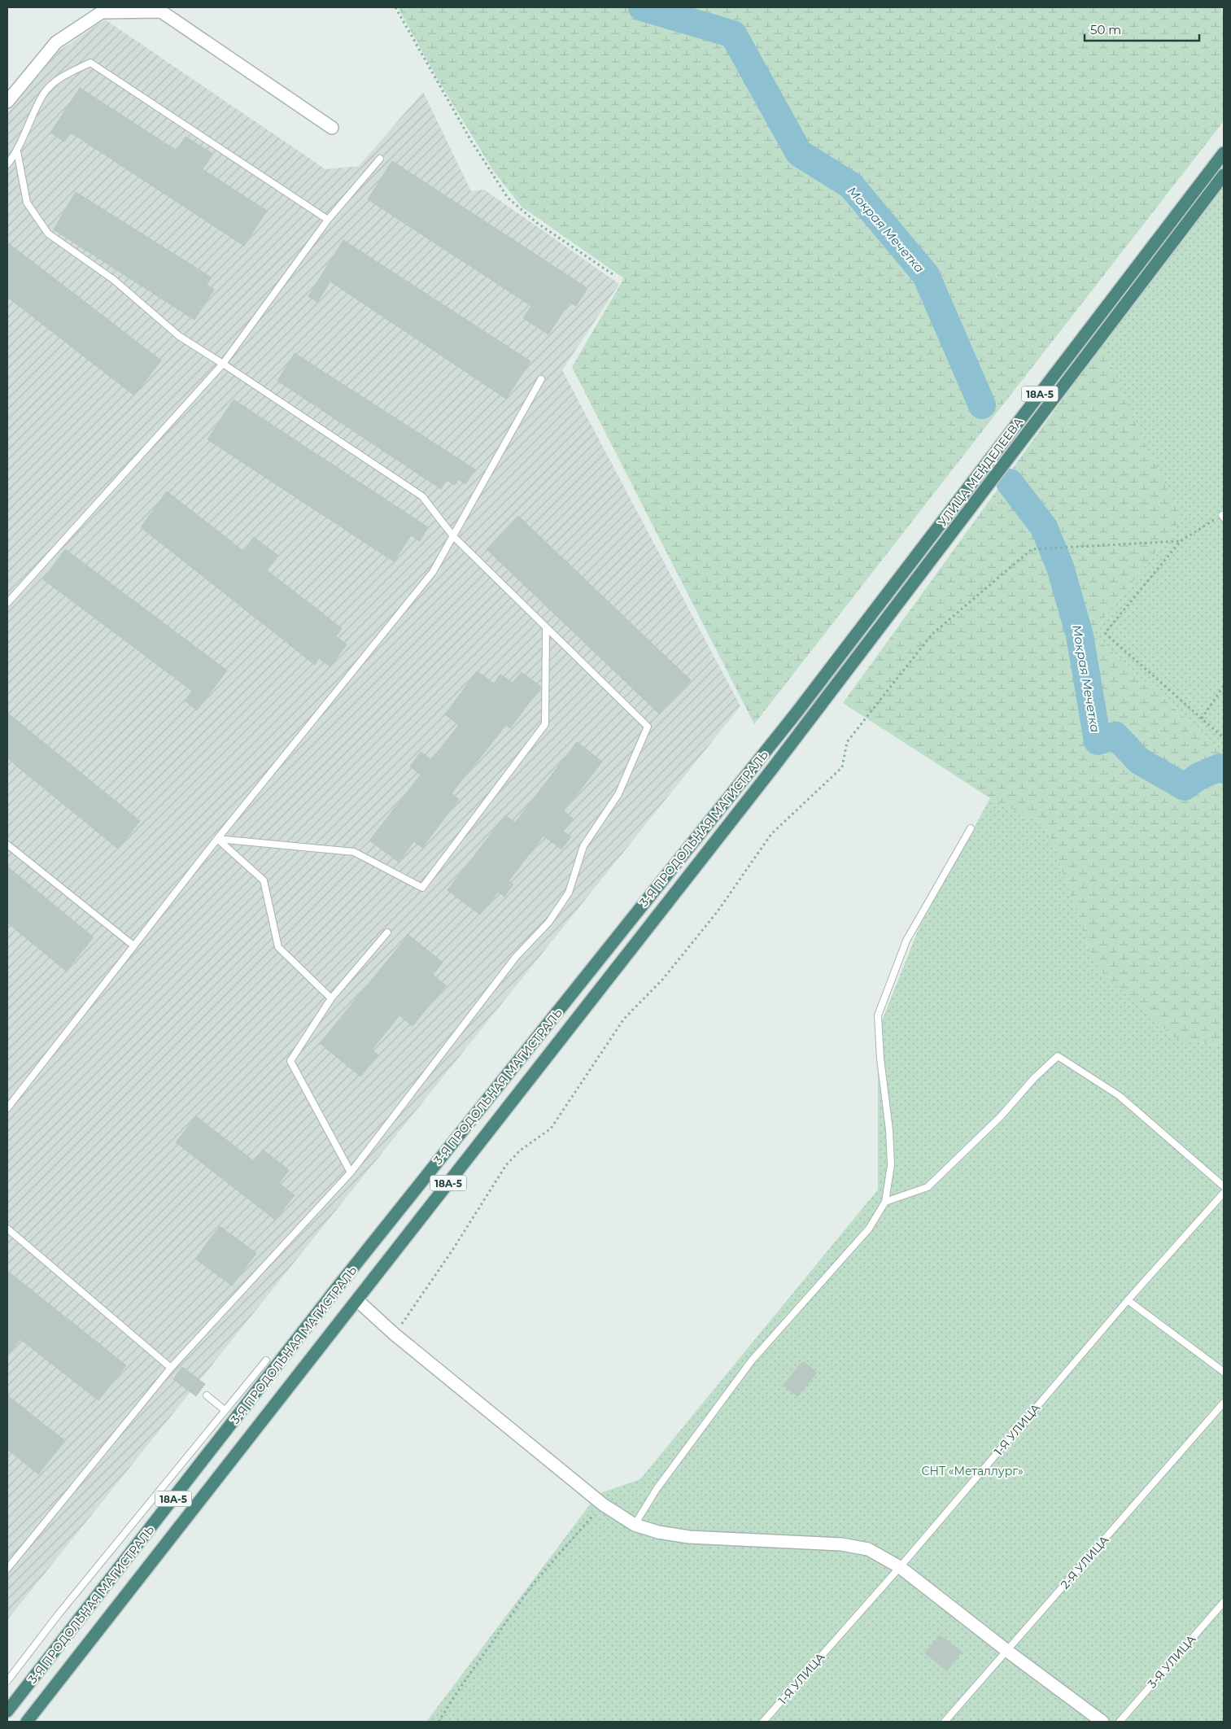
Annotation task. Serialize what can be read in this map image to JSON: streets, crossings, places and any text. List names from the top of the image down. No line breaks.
{"streets":{"highway":["18А-5","УЛИЦА МЕНДЕЛЕЕВА","3-Я ПРОДОЛЬНАЯ МАГИСТРАЛЬ"],"lane":["1-Я УЛИЦА","2-Я УЛИЦА","3-Я УЛИЦА"]},"crossings":[["УЛИЦА МЕНДЕЛЕЕВА","3-Я ПРОДОЛЬНАЯ МАГИСТРАЛЬ"]],"water":["Мокрая Мечетка"],"parks":["СНТ «Металлург»"],"scale_bar":"50 m"}
